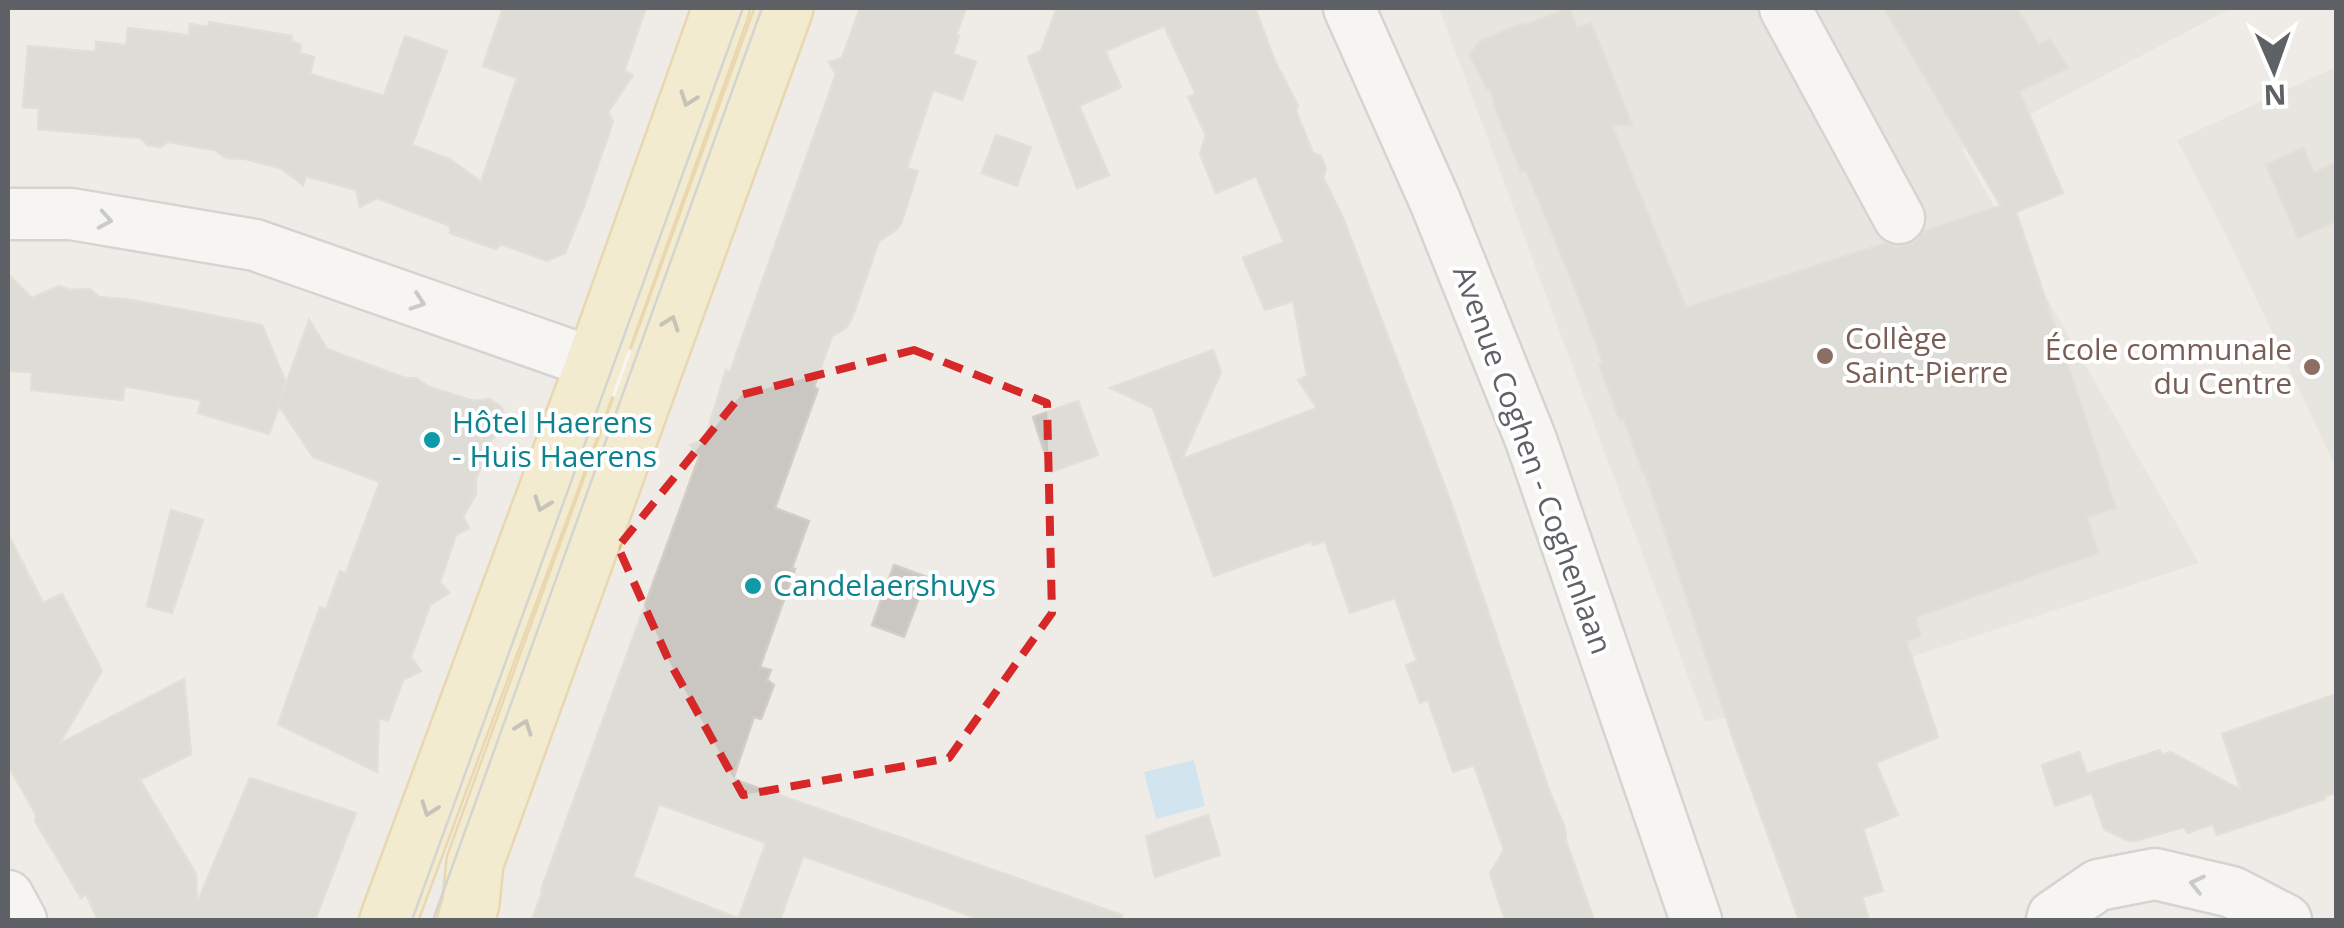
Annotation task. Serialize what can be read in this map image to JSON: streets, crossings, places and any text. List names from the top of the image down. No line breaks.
{"streets":{"street":["Avenue Coghen - Coghenlaan"]},"places":["Collège Saint-Pierre","École communale du Centre","Hôtel Haerens - Huis Haerens","Candelaershuys"],"north":"bottom"}
